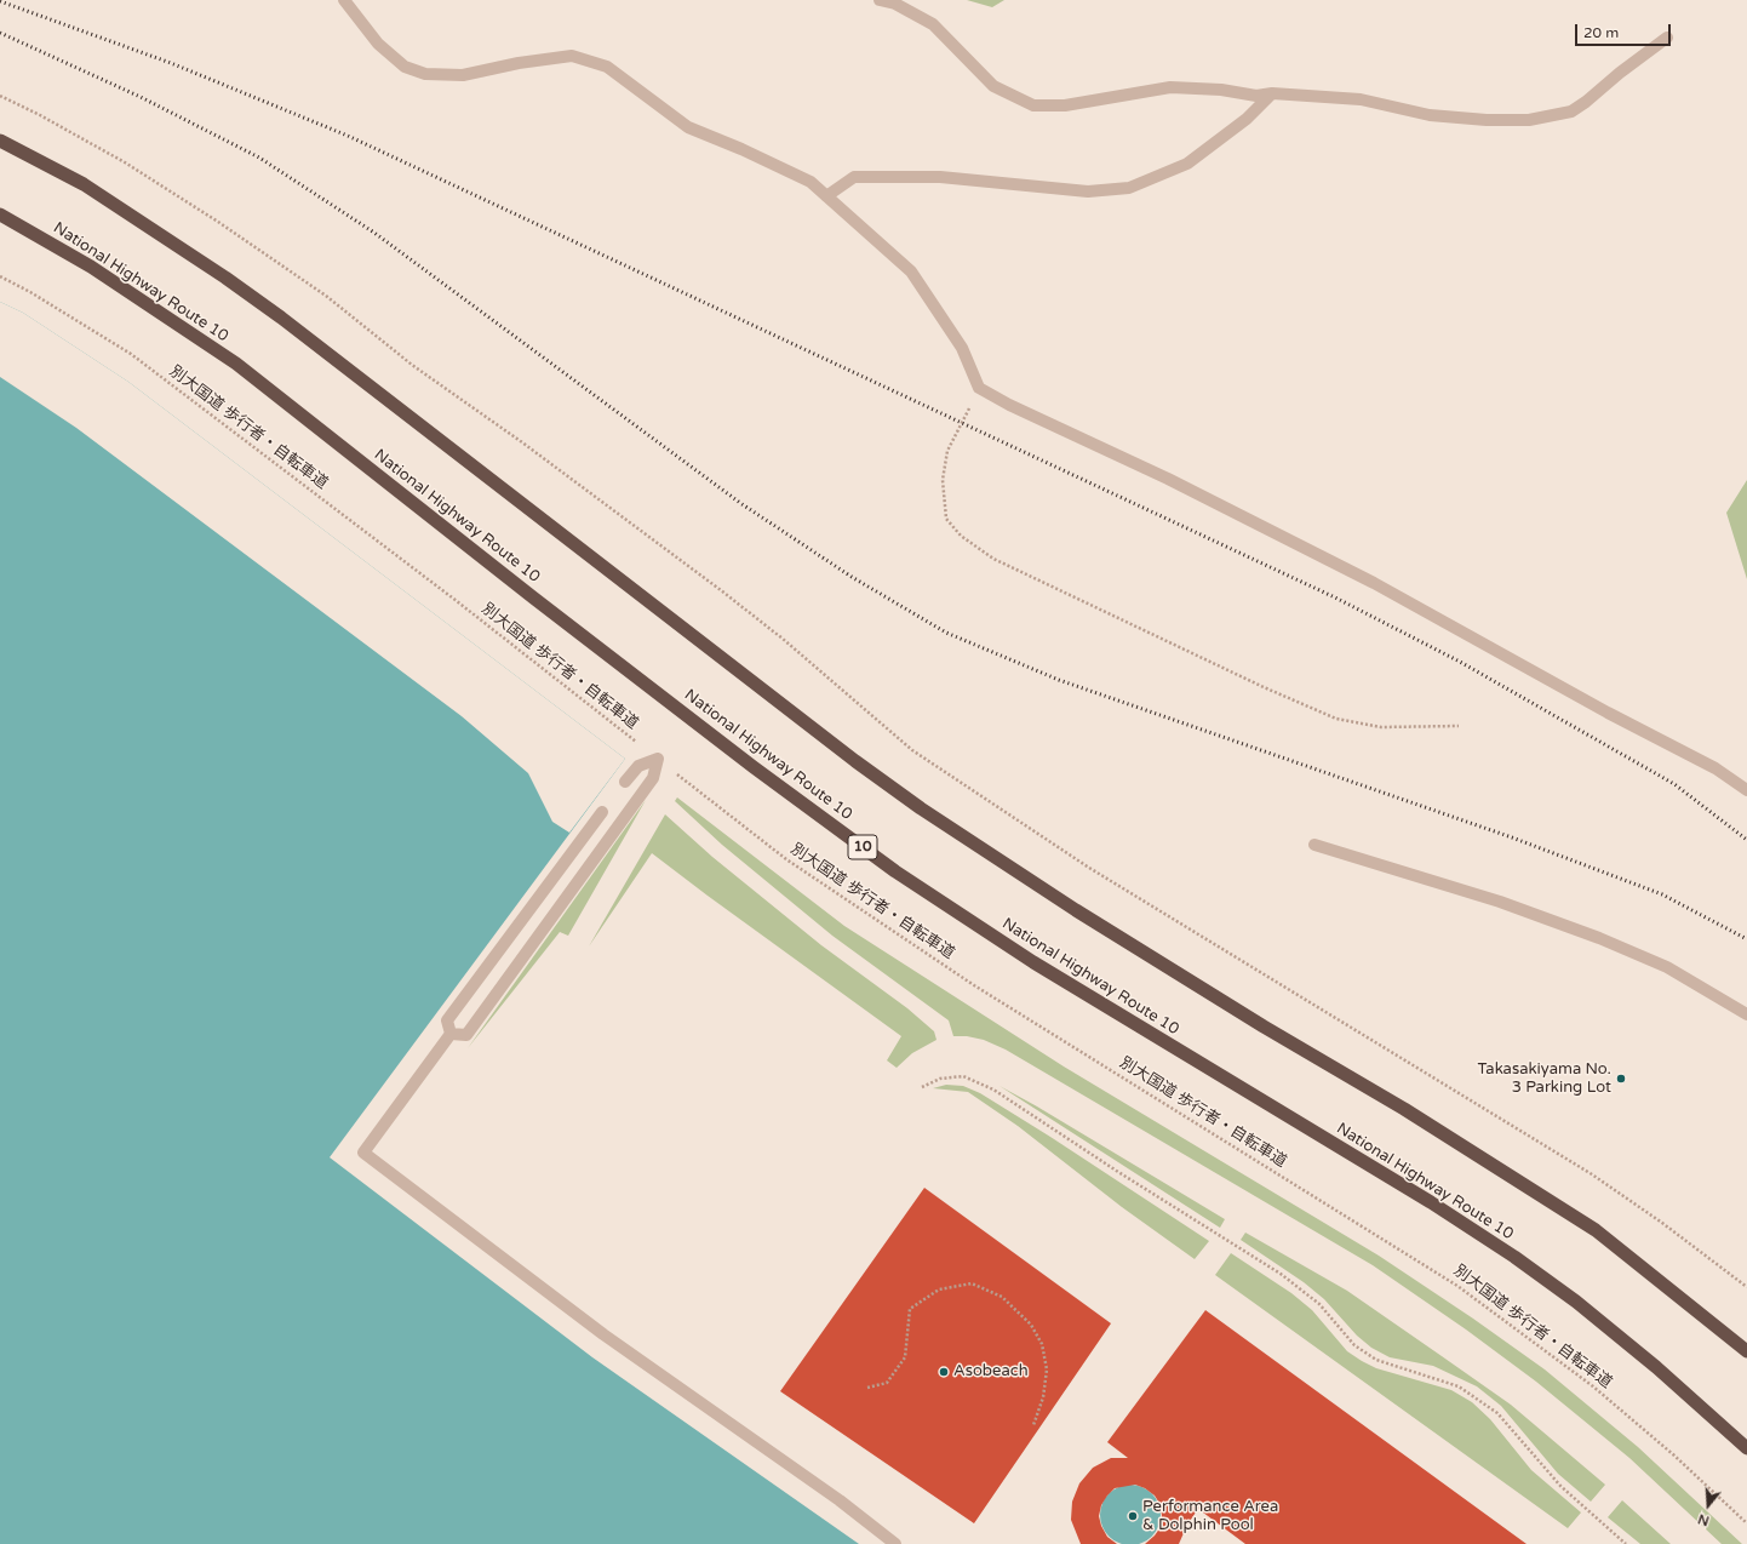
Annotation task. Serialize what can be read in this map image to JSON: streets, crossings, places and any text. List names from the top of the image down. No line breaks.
{"streets":{"highway":["National Highway Route 10","10"],"path":["別大国道 歩行者・自転車道"]},"places":["Takasakiyama No. 3 Parking Lot","Asobeach","Performance Area & Dolphin Pool"],"scale_bar":"20 m","north":"bottom"}
